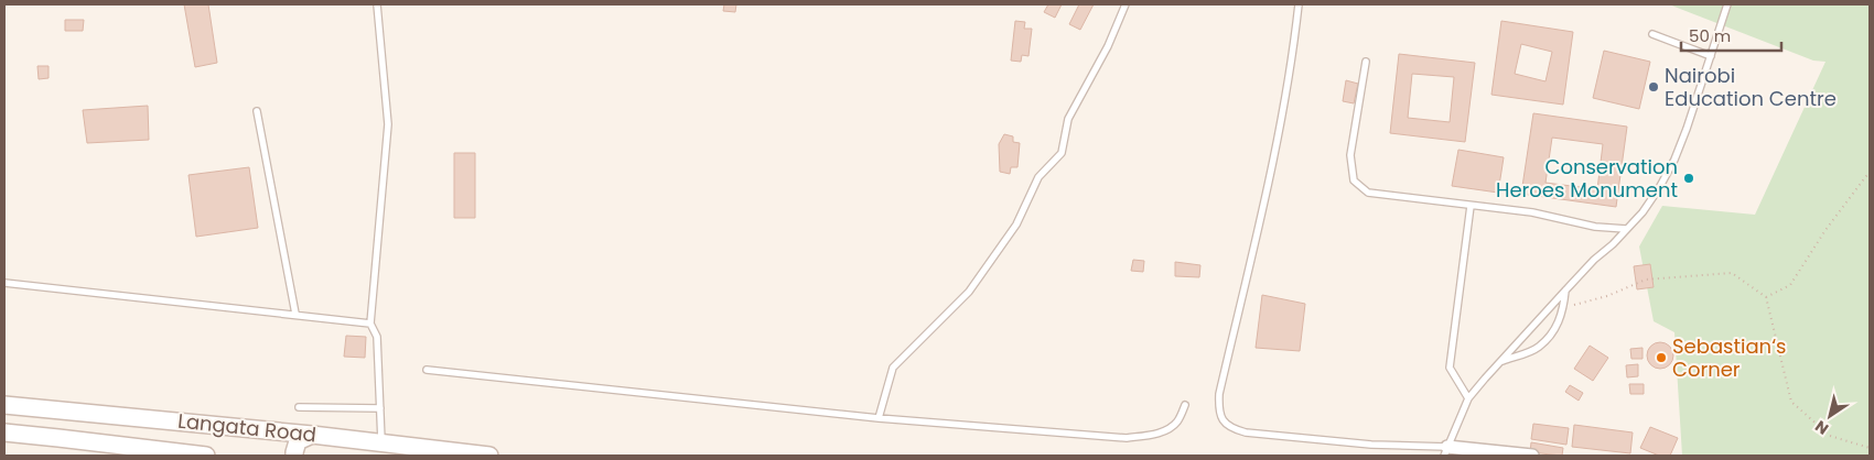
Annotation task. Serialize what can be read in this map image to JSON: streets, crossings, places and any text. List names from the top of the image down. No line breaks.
{"streets":{"main road":["Langata Road"]},"places":["Nairobi Education Centre","Conservation Heroes Monument","Sebastian‘s Corner"],"scale_bar":"50 m","north":"bottom left"}
